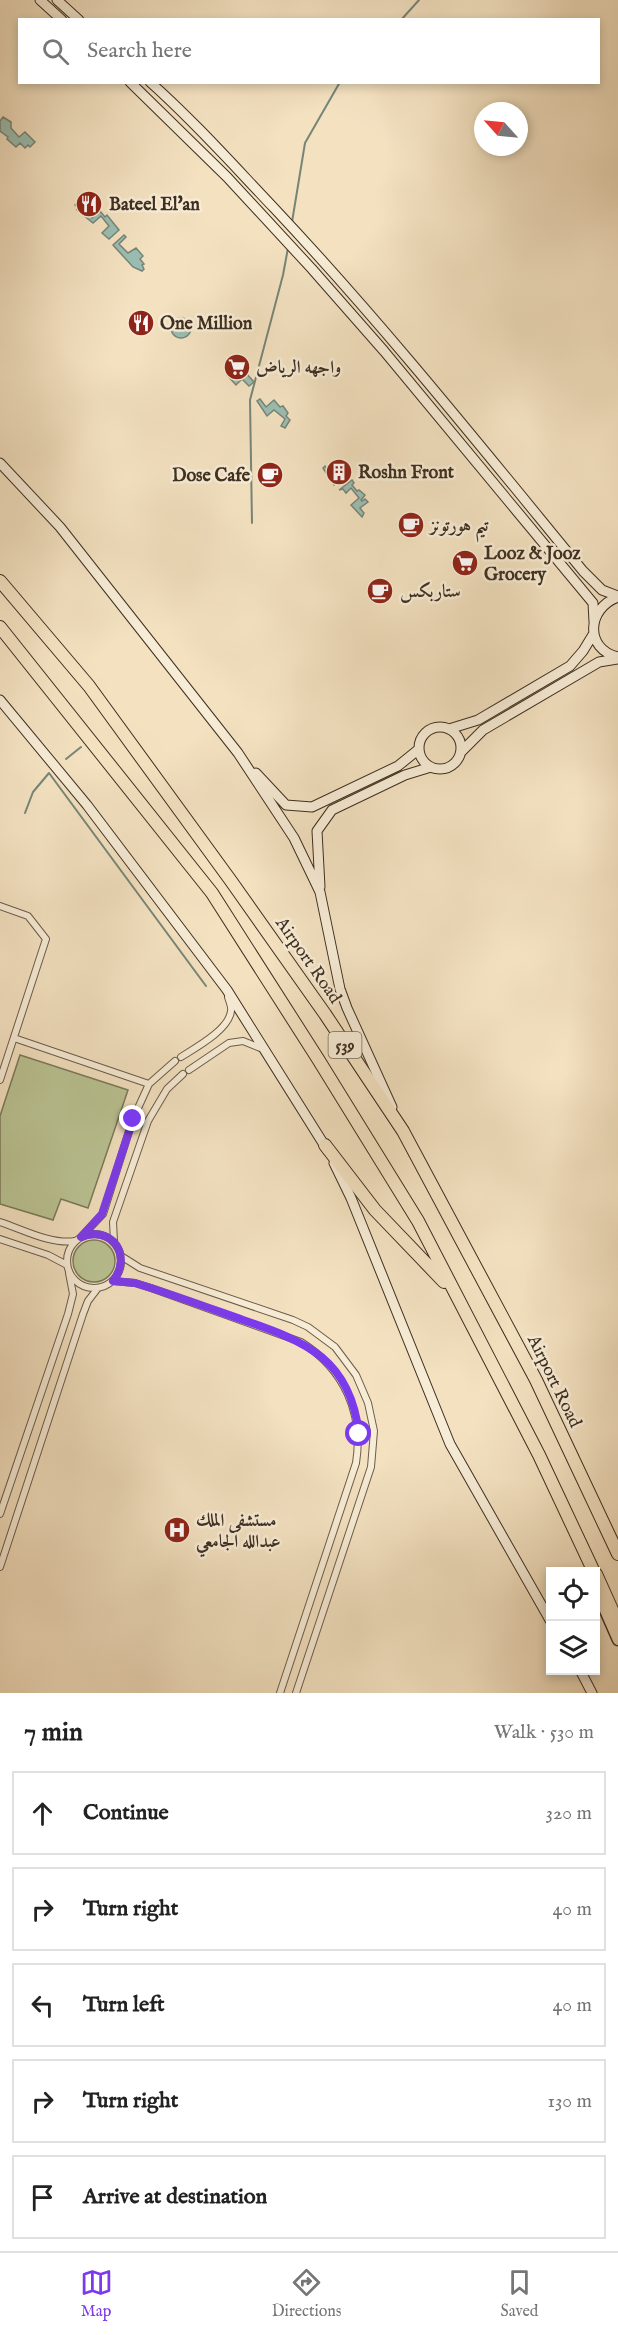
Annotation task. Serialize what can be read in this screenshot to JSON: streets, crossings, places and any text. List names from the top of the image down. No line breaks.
{"streets":{"highway":["Airport Road","539"]},"places":{"restaurant":["Bateel El'an","One Million"],"supermarket":["واجهه الرياض","Looz & Jooz Grocery"],"building":["Roshn Front"],"cafe":["Dose Cafe","تيم هورتونز","ستاربكس"],"hospital":["مستشفى الملك عبدالله الجامعي"]},"north":"top left","page":{"search":"Search here","heading":["7 min","Walk · 530 m"],"list":[["Continue","320 m"],["Turn right","40 m"],["Turn left","40 m"],["Turn right","130 m"],"Arrive at destination"],"nav":["Map","Directions","Saved"]}}
